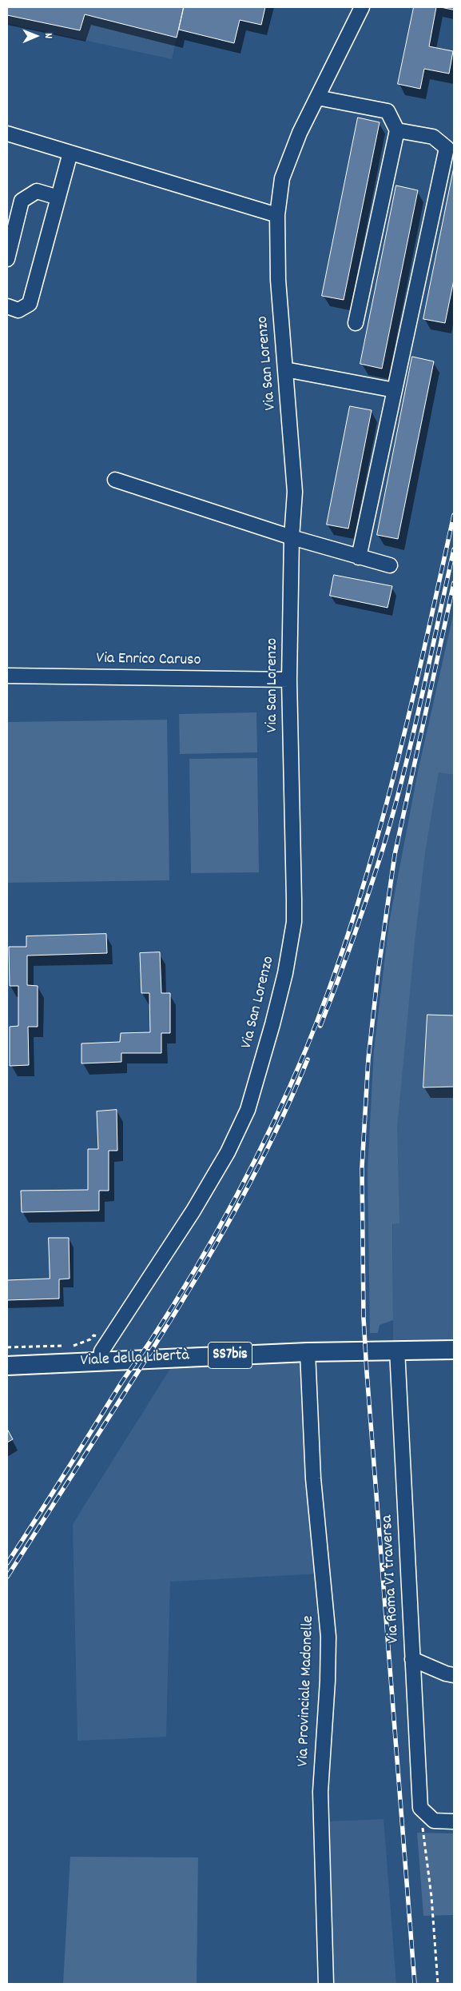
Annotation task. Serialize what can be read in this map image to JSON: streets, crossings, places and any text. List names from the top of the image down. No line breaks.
{"streets":{"main road":["SS7bis","Viale della Libertà"],"street":["Via San Lorenzo","Via Enrico Caruso","Via Roma VI traversa","Via Provinciale Madonelle"]},"crossings":[["Via San Lorenzo","Via Enrico Caruso"],["Viale della Libertà","Via Roma VI traversa"],["Viale della Libertà","Via Provinciale Madonelle"]],"north":"right"}
